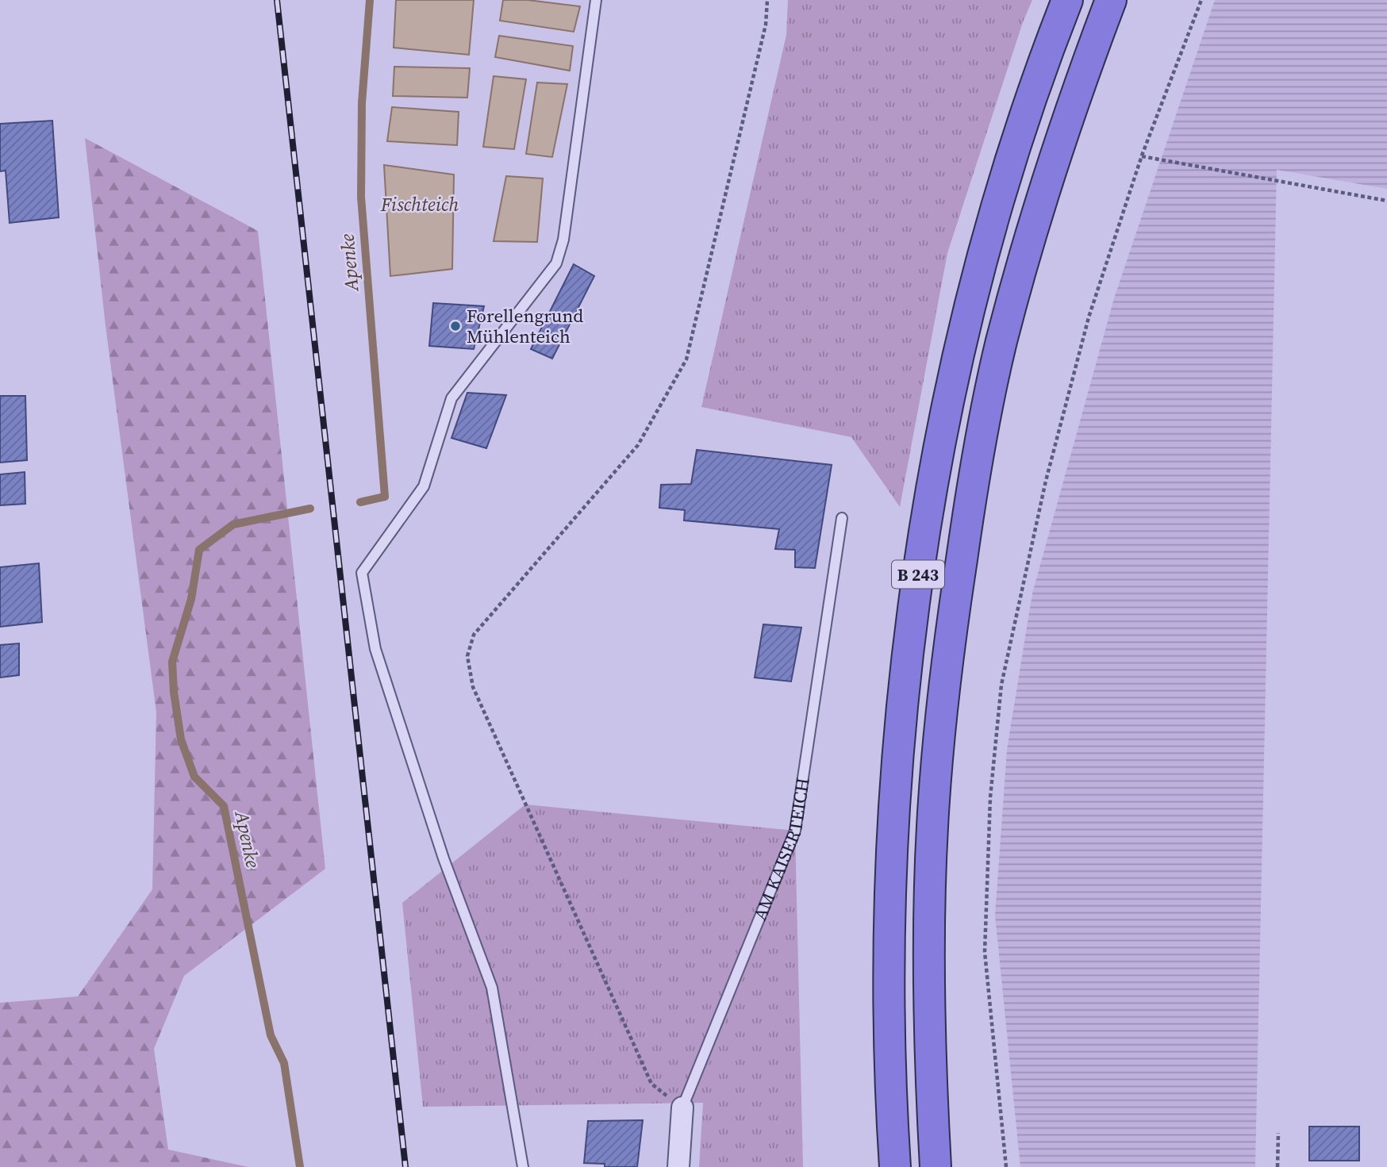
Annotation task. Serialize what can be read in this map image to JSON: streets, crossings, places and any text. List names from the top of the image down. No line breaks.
{"streets":{"highway":["B 243"],"street":["AM KAISERTEICH"]},"water":["Fischteich","Apenke"],"places":["Forellengrund Mühlenteich"]}
